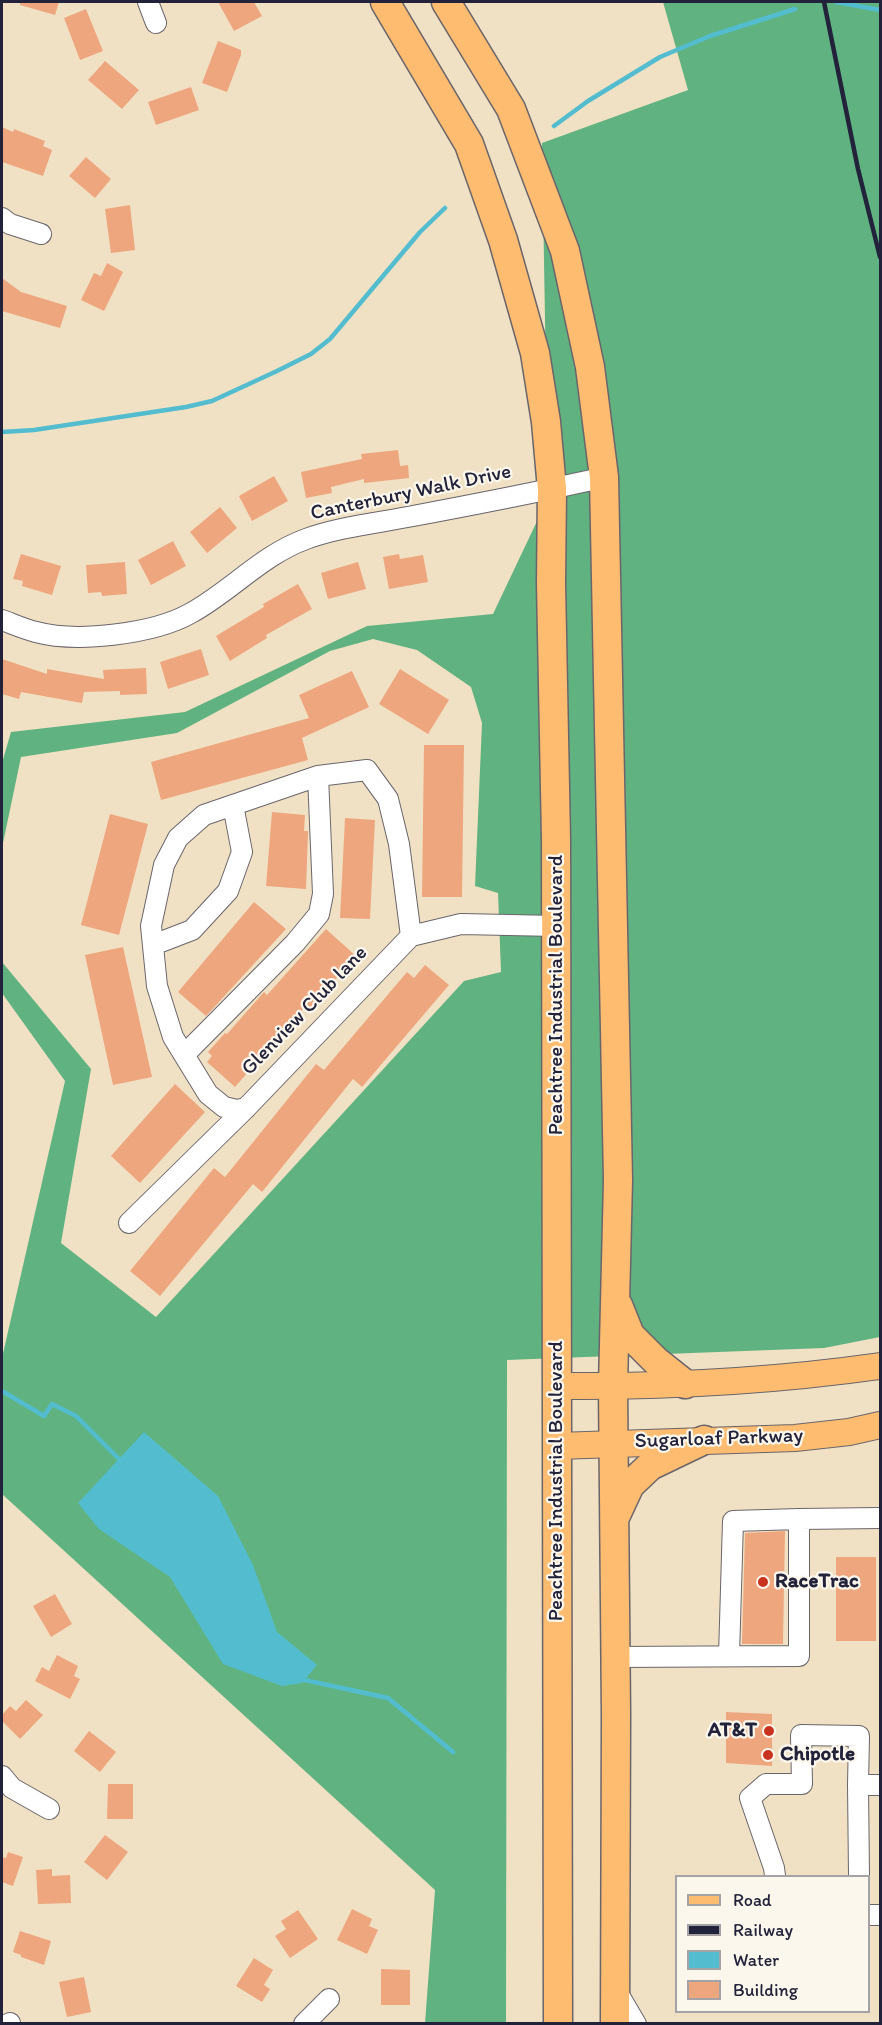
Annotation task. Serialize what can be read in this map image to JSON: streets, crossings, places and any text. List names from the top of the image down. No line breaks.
{"streets":{"highway":["Peachtree Industrial Boulevard"],"main road":["Sugarloaf Parkway"],"street":["Canterbury Walk Drive","Glenview Club lane"]},"crossings":[["Canterbury Walk Drive","Peachtree Industrial Boulevard"],["Peachtree Industrial Boulevard","Sugarloaf Parkway"]],"places":["RaceTrac","AT&T","Chipotle"],"legend":["Road","Railway","Water","Building"]}
